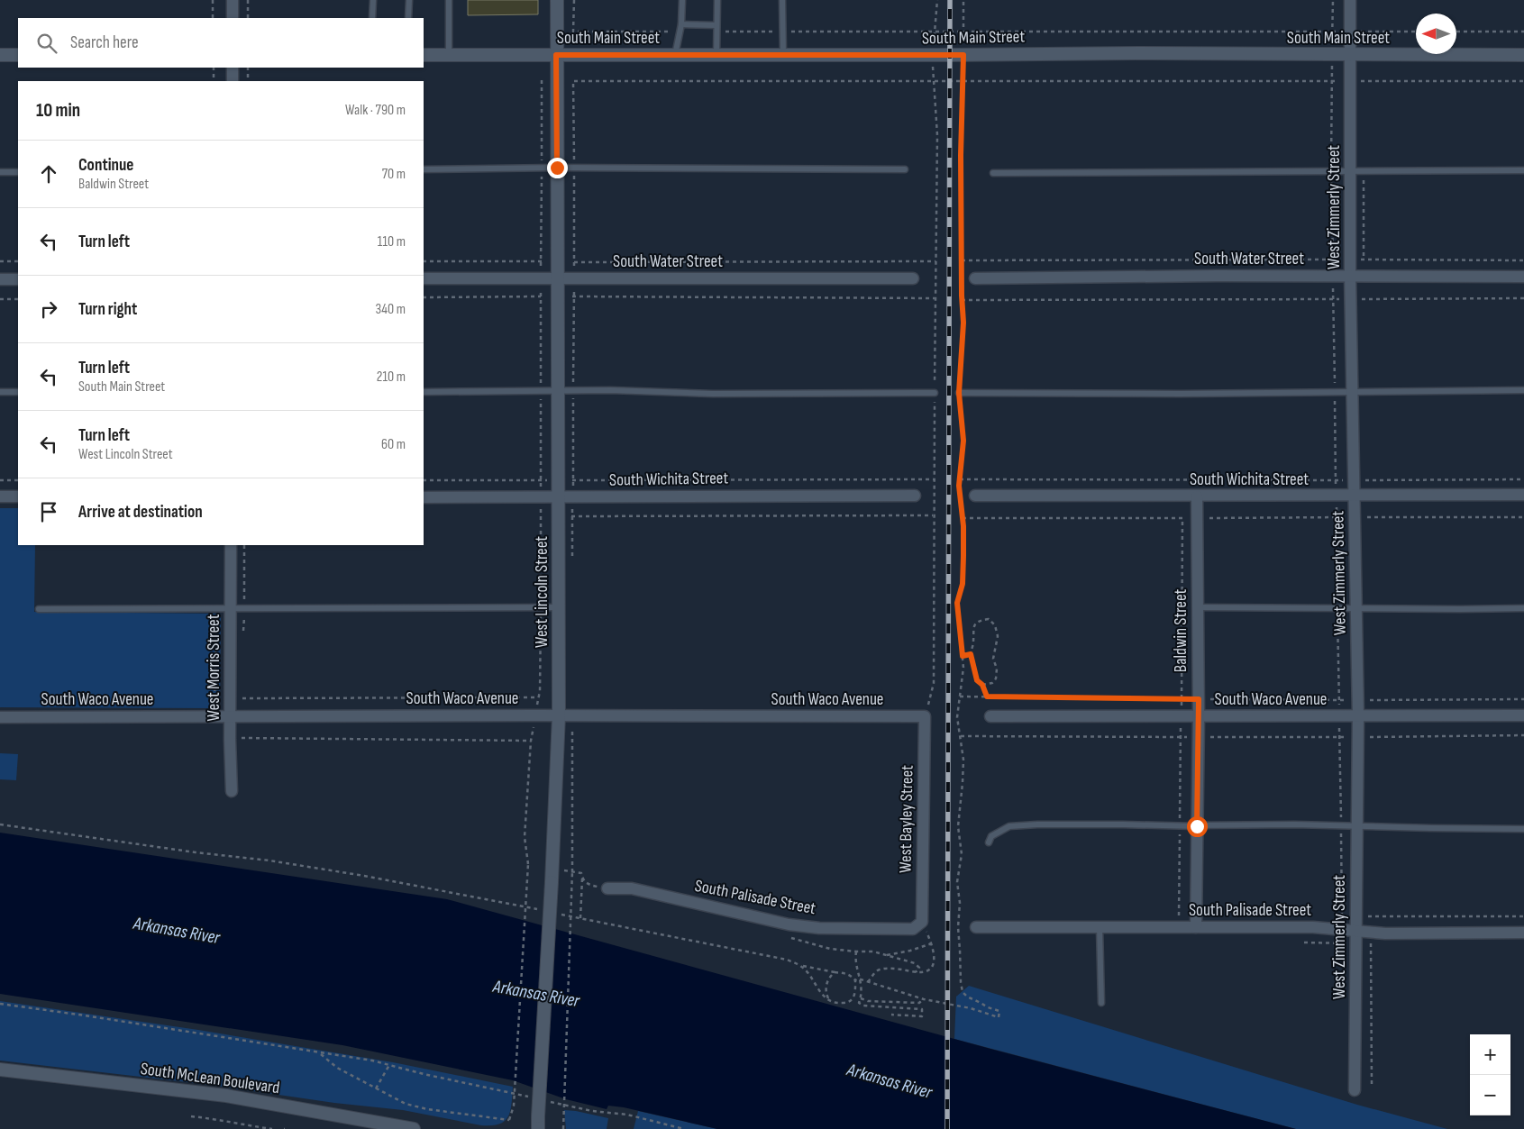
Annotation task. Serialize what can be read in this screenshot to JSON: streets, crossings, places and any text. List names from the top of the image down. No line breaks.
{"streets":{"street":["South Main Street","West Zimmerly Street","South Water Street","South Wichita Street","West Lincoln Street","Baldwin Street","West Morris Street","South Waco Avenue","West Bayley Street","South Palisade Street","South McLean Boulevard"]},"crossings":[["South Main Street","West Zimmerly Street"],["South Main Street","West Lincoln Street"],["West Zimmerly Street","South Water Street"],["West Zimmerly Street","South Wichita Street"],["West Zimmerly Street","South Waco Avenue"],["West Zimmerly Street","South Palisade Street"],["South Water Street","West Lincoln Street"],["South Wichita Street","West Lincoln Street"],["South Wichita Street","Baldwin Street"],["West Lincoln Street","South Waco Avenue"],["Baldwin Street","South Waco Avenue"],["Baldwin Street","South Palisade Street"],["West Morris Street","South Waco Avenue"],["South Waco Avenue","West Bayley Street"],["West Bayley Street","South Palisade Street"]],"water":["Arkansas River"],"north":"left","page":{"search":"Search here","heading":["10 min","Walk · 790 m"],"list":[["Continue","Baldwin Street","70 m"],["Turn left","110 m"],["Turn right","340 m"],["Turn left","South Main Street","210 m"],["Turn left","West Lincoln Street","60 m"],"Arrive at destination"],"map_buttons":["+","−"]}}
